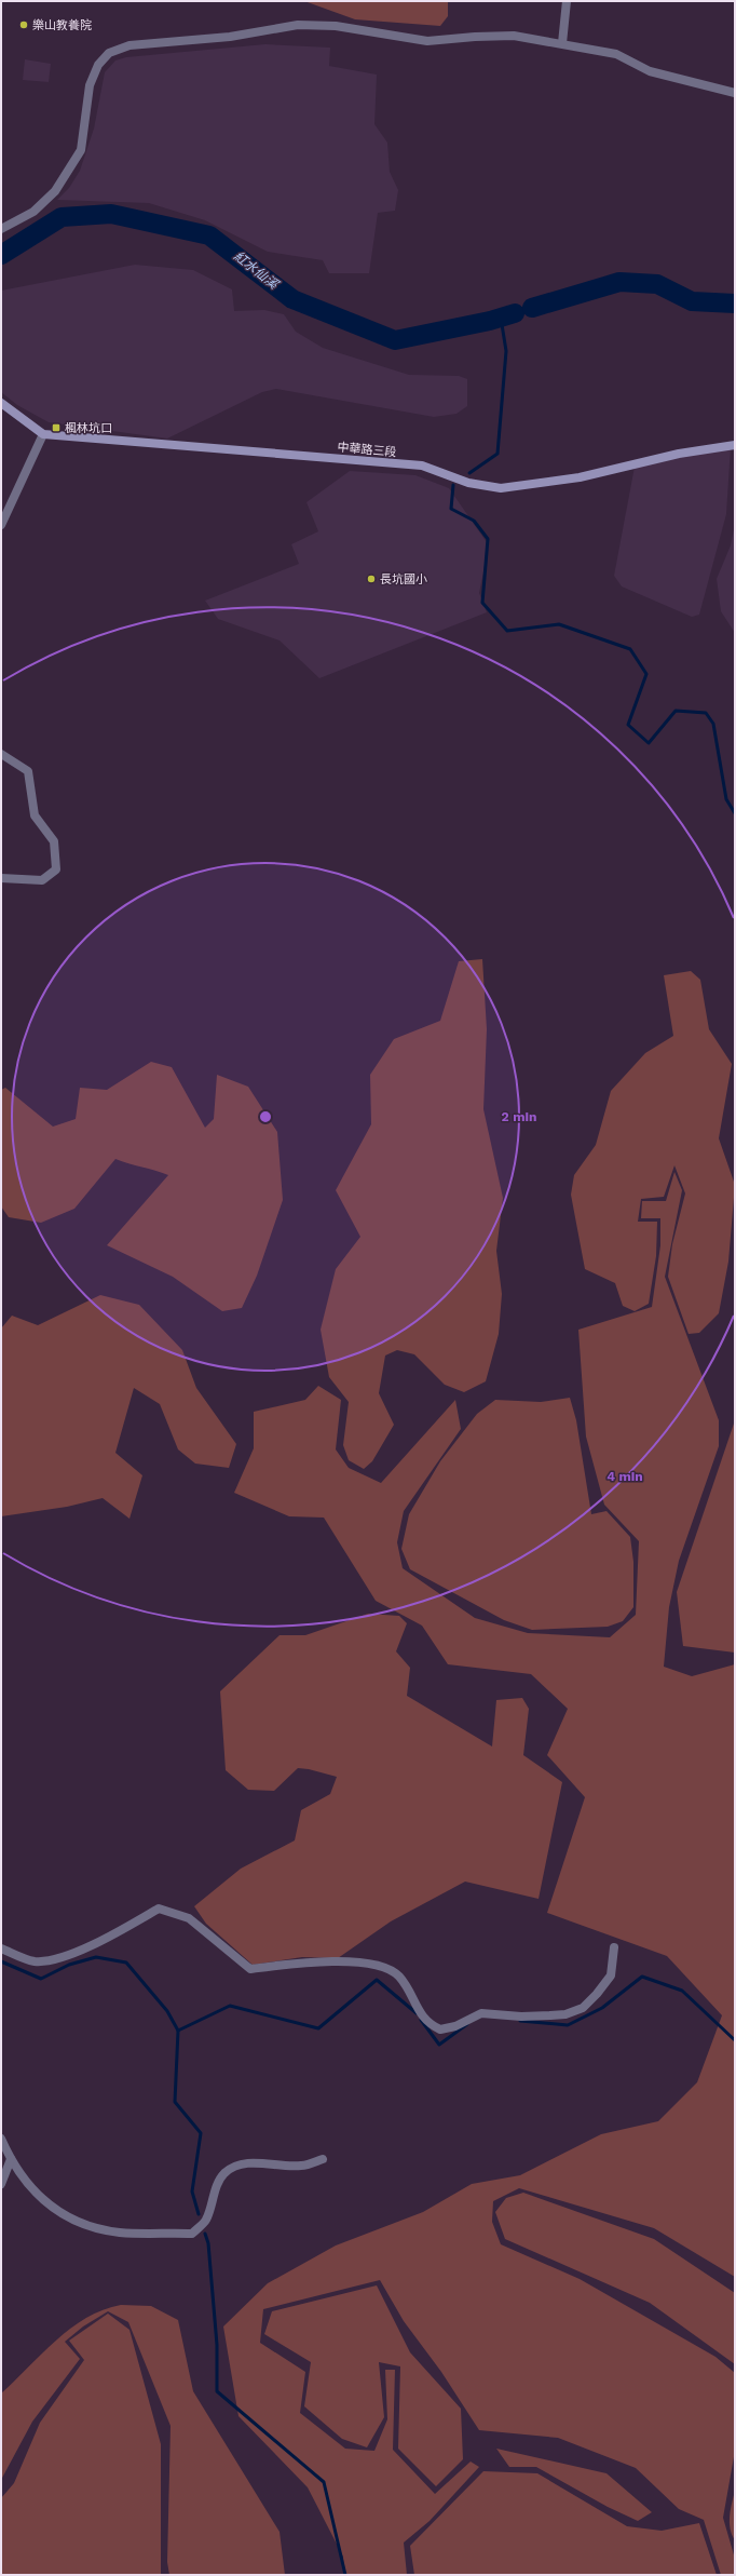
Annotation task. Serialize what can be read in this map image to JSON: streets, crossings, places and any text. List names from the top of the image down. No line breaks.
{"streets":{"main road":["中華路三段"]},"water":["紅水仙溪"],"places":{"other":["樂山教養院","長坑國小"],"transit":["楓林坑口"]},"rings":["2 min","4 min"]}
